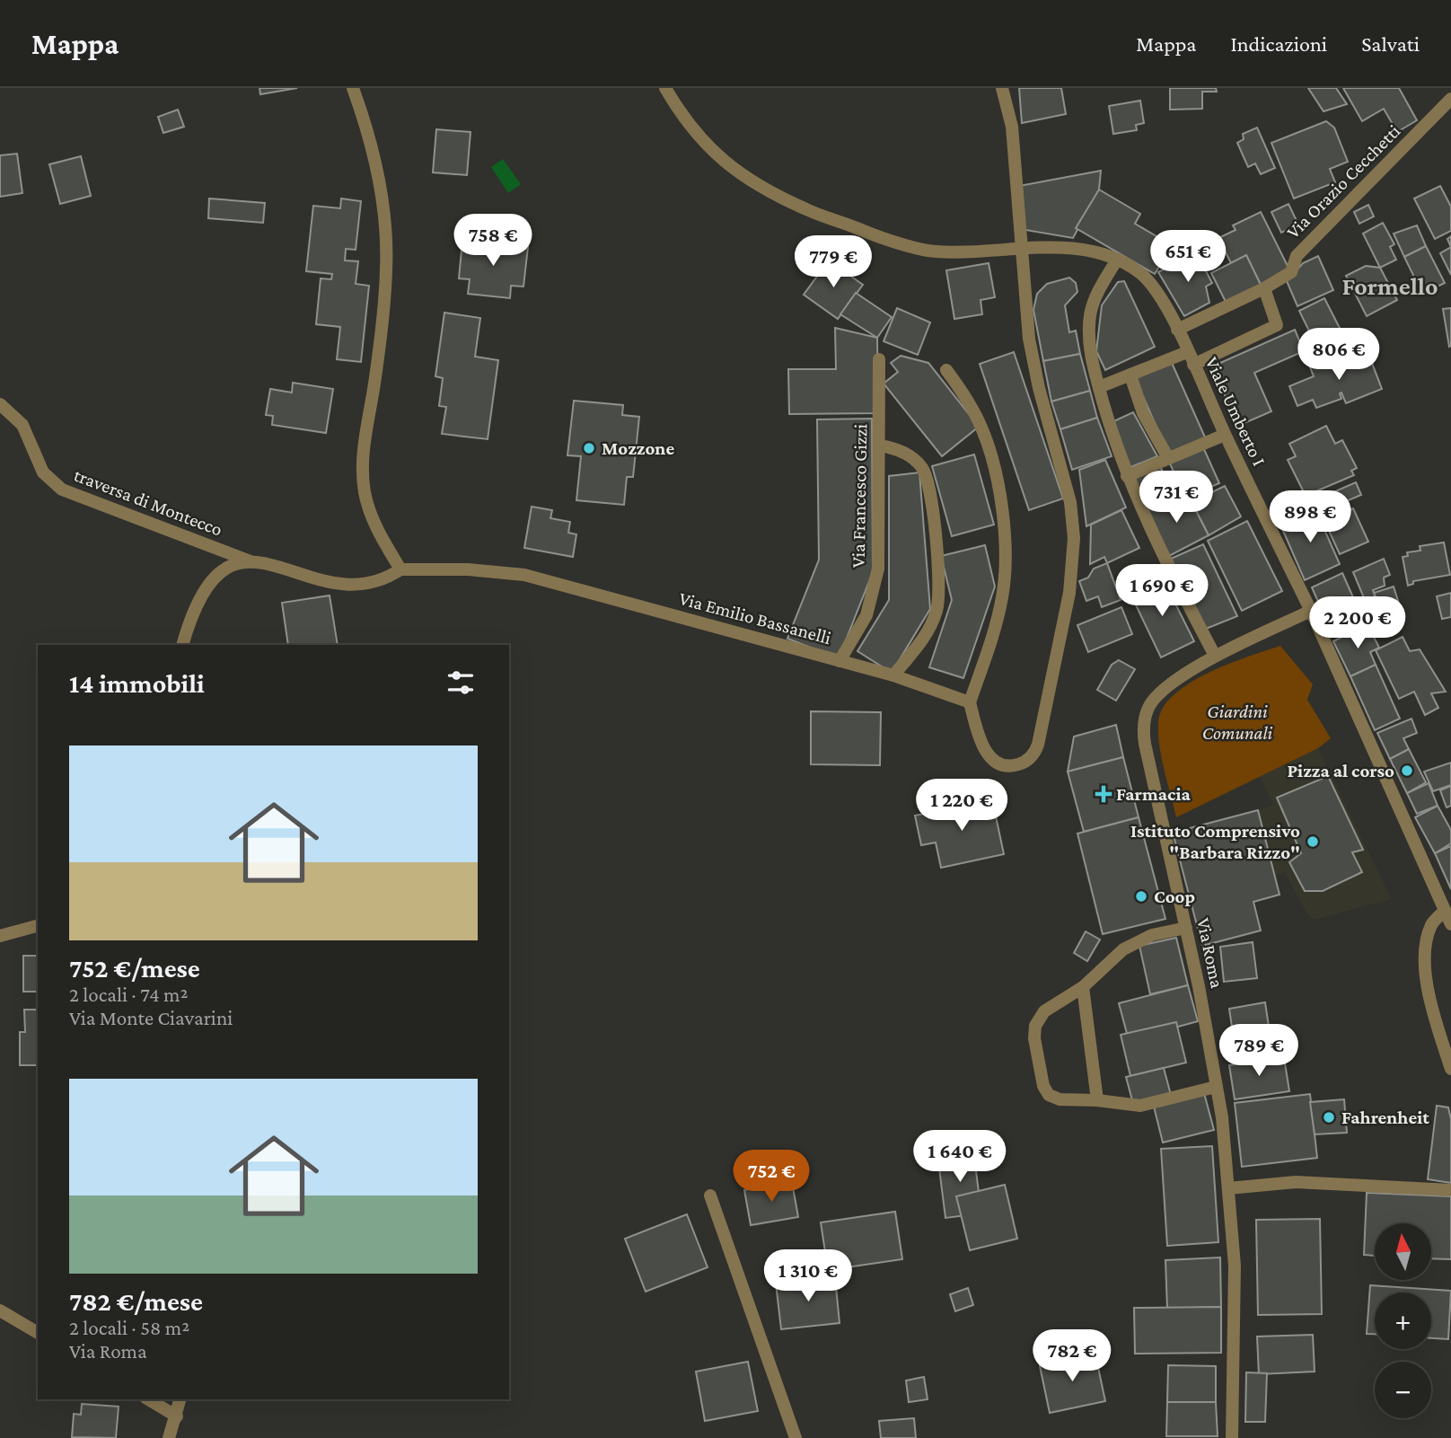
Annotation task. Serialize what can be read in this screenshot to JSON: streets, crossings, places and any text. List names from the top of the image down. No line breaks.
{"streets":{"street":["Via Orazio Cecchetti","Viale Umberto I","Via Francesco Gizzi","traversa di Montecco","Via Emilio Bassanelli","Via Roma"]},"crossings":[["Via Orazio Cecchetti","Viale Umberto I"],["Viale Umberto I","Via Roma"],["Via Francesco Gizzi","Via Emilio Bassanelli"],["traversa di Montecco","Via Emilio Bassanelli"]],"districts":["Formello"],"parks":["Giardini Comunali"],"places":{"other":["Mozzone","Pizza al corso","Istituto Comprensivo \"Barbara Rizzo\"","Coop","Fahrenheit"],"health":["Farmacia"]},"north":"top","page":{"header":"Mappa","nav":["Mappa","Indicazioni","Salvati"],"price":["758 €","651 €","779 €","806 €","731 €","898 €","1 690 €","2 200 €","1 220 €","789 €","1 640 €","752 €","1 310 €","782 €"],"heading":"14 immobili","list":[{"name":"752 €/mese","note":"2 locali · 74 m² · Via Monte Ciavarini"},{"name":"782 €/mese","note":"2 locali · 58 m² · Via Roma"}],"map_buttons":["+","−"]}}
